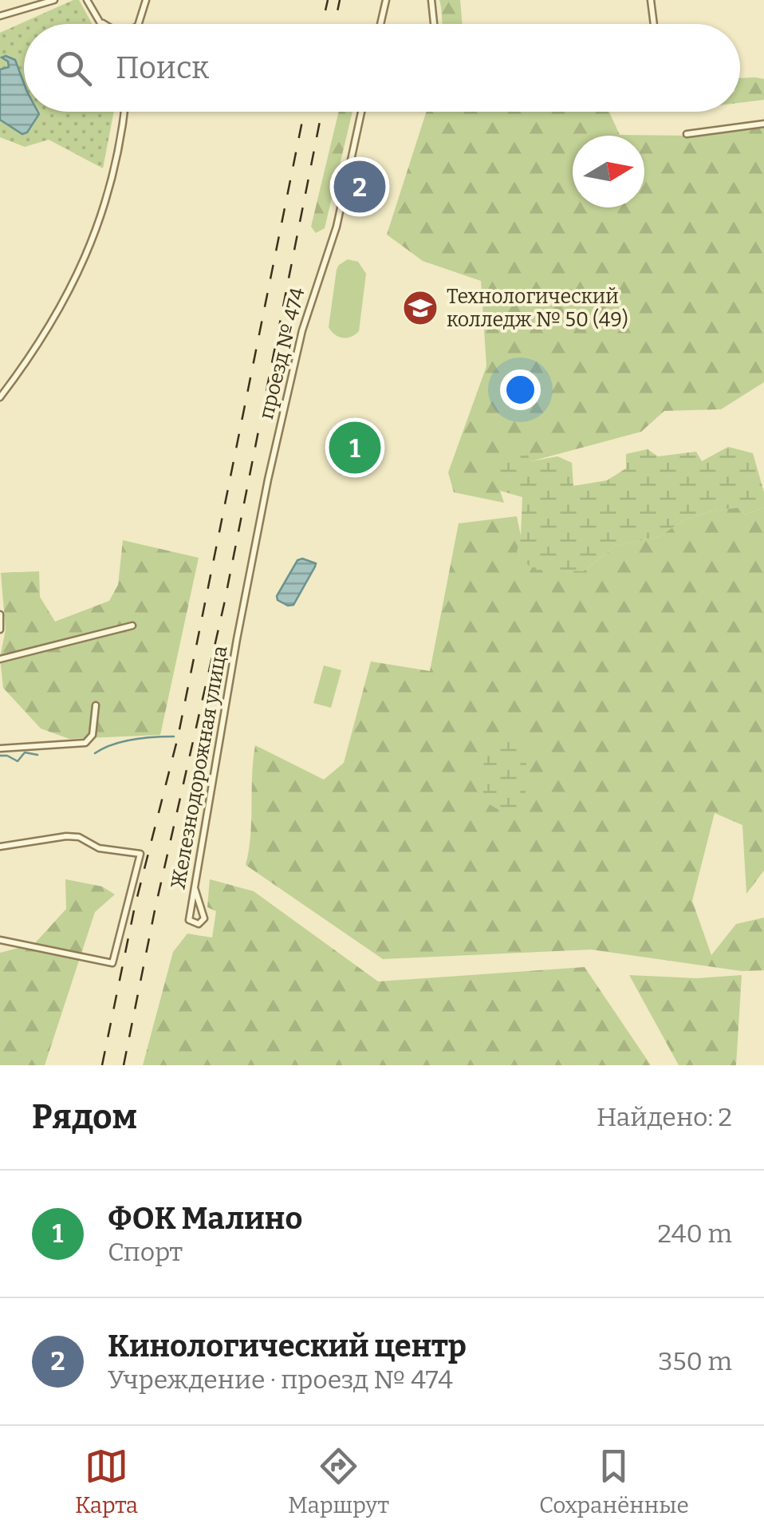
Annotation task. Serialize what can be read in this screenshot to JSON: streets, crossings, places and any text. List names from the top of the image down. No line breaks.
{"streets":{"street":["проезд № 474","Железнодорожная улица"]},"crossings":[["проезд № 474","Железнодорожная улица"]],"places":{"school or university":["Технологический колледж № 50 (49)"]},"north":"right","page":{"search":"Поиск","pins":["2","1"],"heading":["Рядом","Найдено: 2"],"list":[{"mark":"1","name":"ФОК Малино","note":"Спорт","value":"240 m"},{"mark":"2","name":"Кинологический центр","note":"Учреждение · проезд № 474","value":"350 m"}],"nav":["Карта","Маршрут","Сохранённые"]}}
